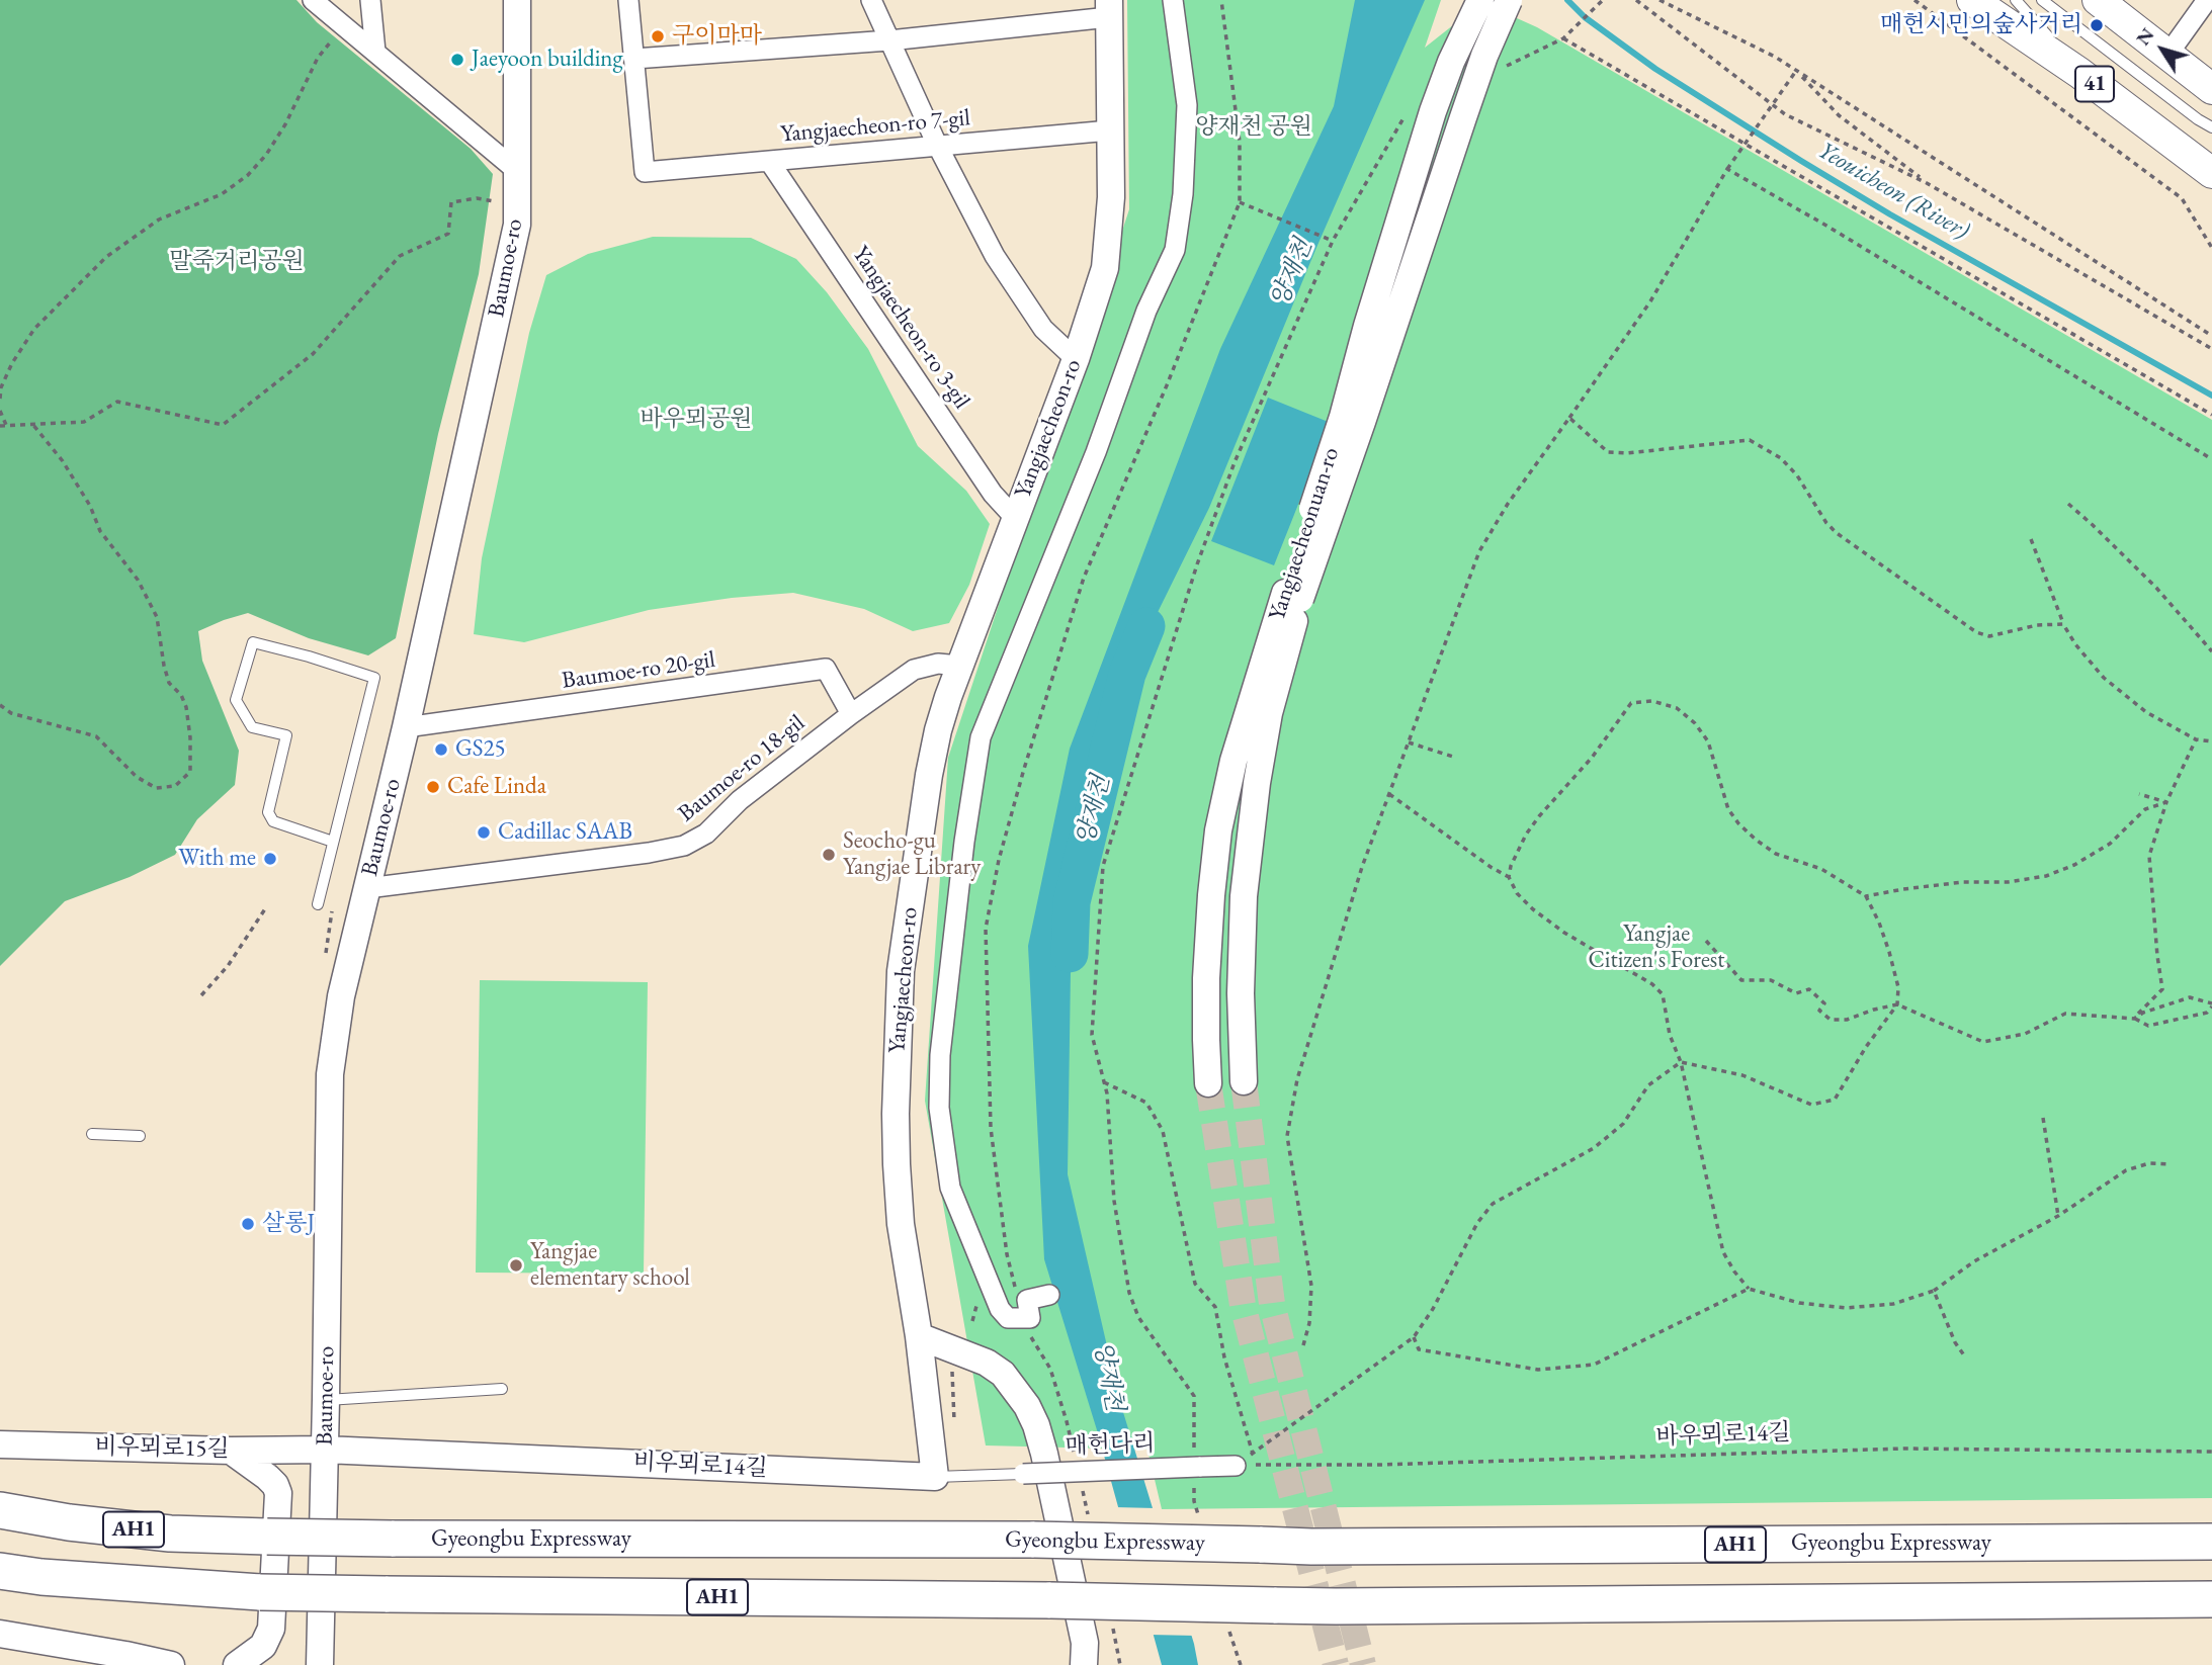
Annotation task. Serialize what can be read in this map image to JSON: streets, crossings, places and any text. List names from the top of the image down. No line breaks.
{"streets":{"highway":["AH1","Gyeongbu Expressway"],"main road":["41"],"street":["Yangjaecheon-ro 7-gil","Baumoe-ro","Yangjaecheon-ro 3-gil","Yangjaecheon-ro","Yangjaecheonuan-ro","Baumoe-ro 20-gil","Baumoe-ro 18-gil","매헌다리","비우뫼로15길","비우뫼로14길"],"path":["바우뫼로14길"]},"crossings":[["Yangjaecheon-ro 7-gil","Yangjaecheon-ro 3-gil"],["Yangjaecheon-ro 7-gil","Yangjaecheon-ro"],["Baumoe-ro","Baumoe-ro 20-gil"],["Baumoe-ro","Baumoe-ro 18-gil"],["Baumoe-ro","비우뫼로15길"],["Baumoe-ro","비우뫼로14길"],["Yangjaecheon-ro 3-gil","Yangjaecheon-ro"],["Yangjaecheon-ro","Baumoe-ro 18-gil"],["Baumoe-ro 20-gil","Baumoe-ro 18-gil"],["바우뫼로14길","매헌다리"],["비우뫼로15길","비우뫼로14길"]],"water":["Yeouicheon (River)","양재천"],"parks":["양재천 공원","말죽거리공원","바우뫼공원","Yangjae Citizen's Forest"],"places":["매헌시민의숲사거리","구이마마","Jaeyoon building","GS25","Cafe Linda","Cadillac SAAB","Seocho-gu Yangjae Library","With me","살롱J","Yangjae elementary school"],"north":"top left"}
